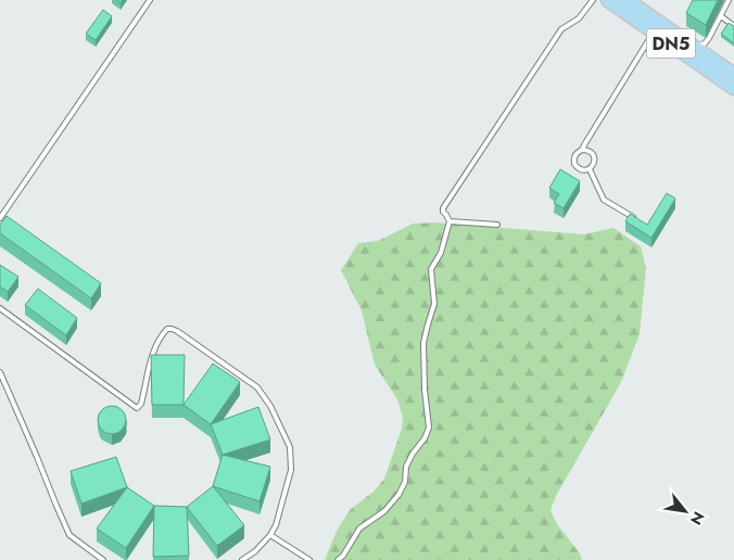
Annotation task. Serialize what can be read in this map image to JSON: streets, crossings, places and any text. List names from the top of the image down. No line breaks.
{"streets":{"highway":["DN5"]},"north":"bottom right"}
